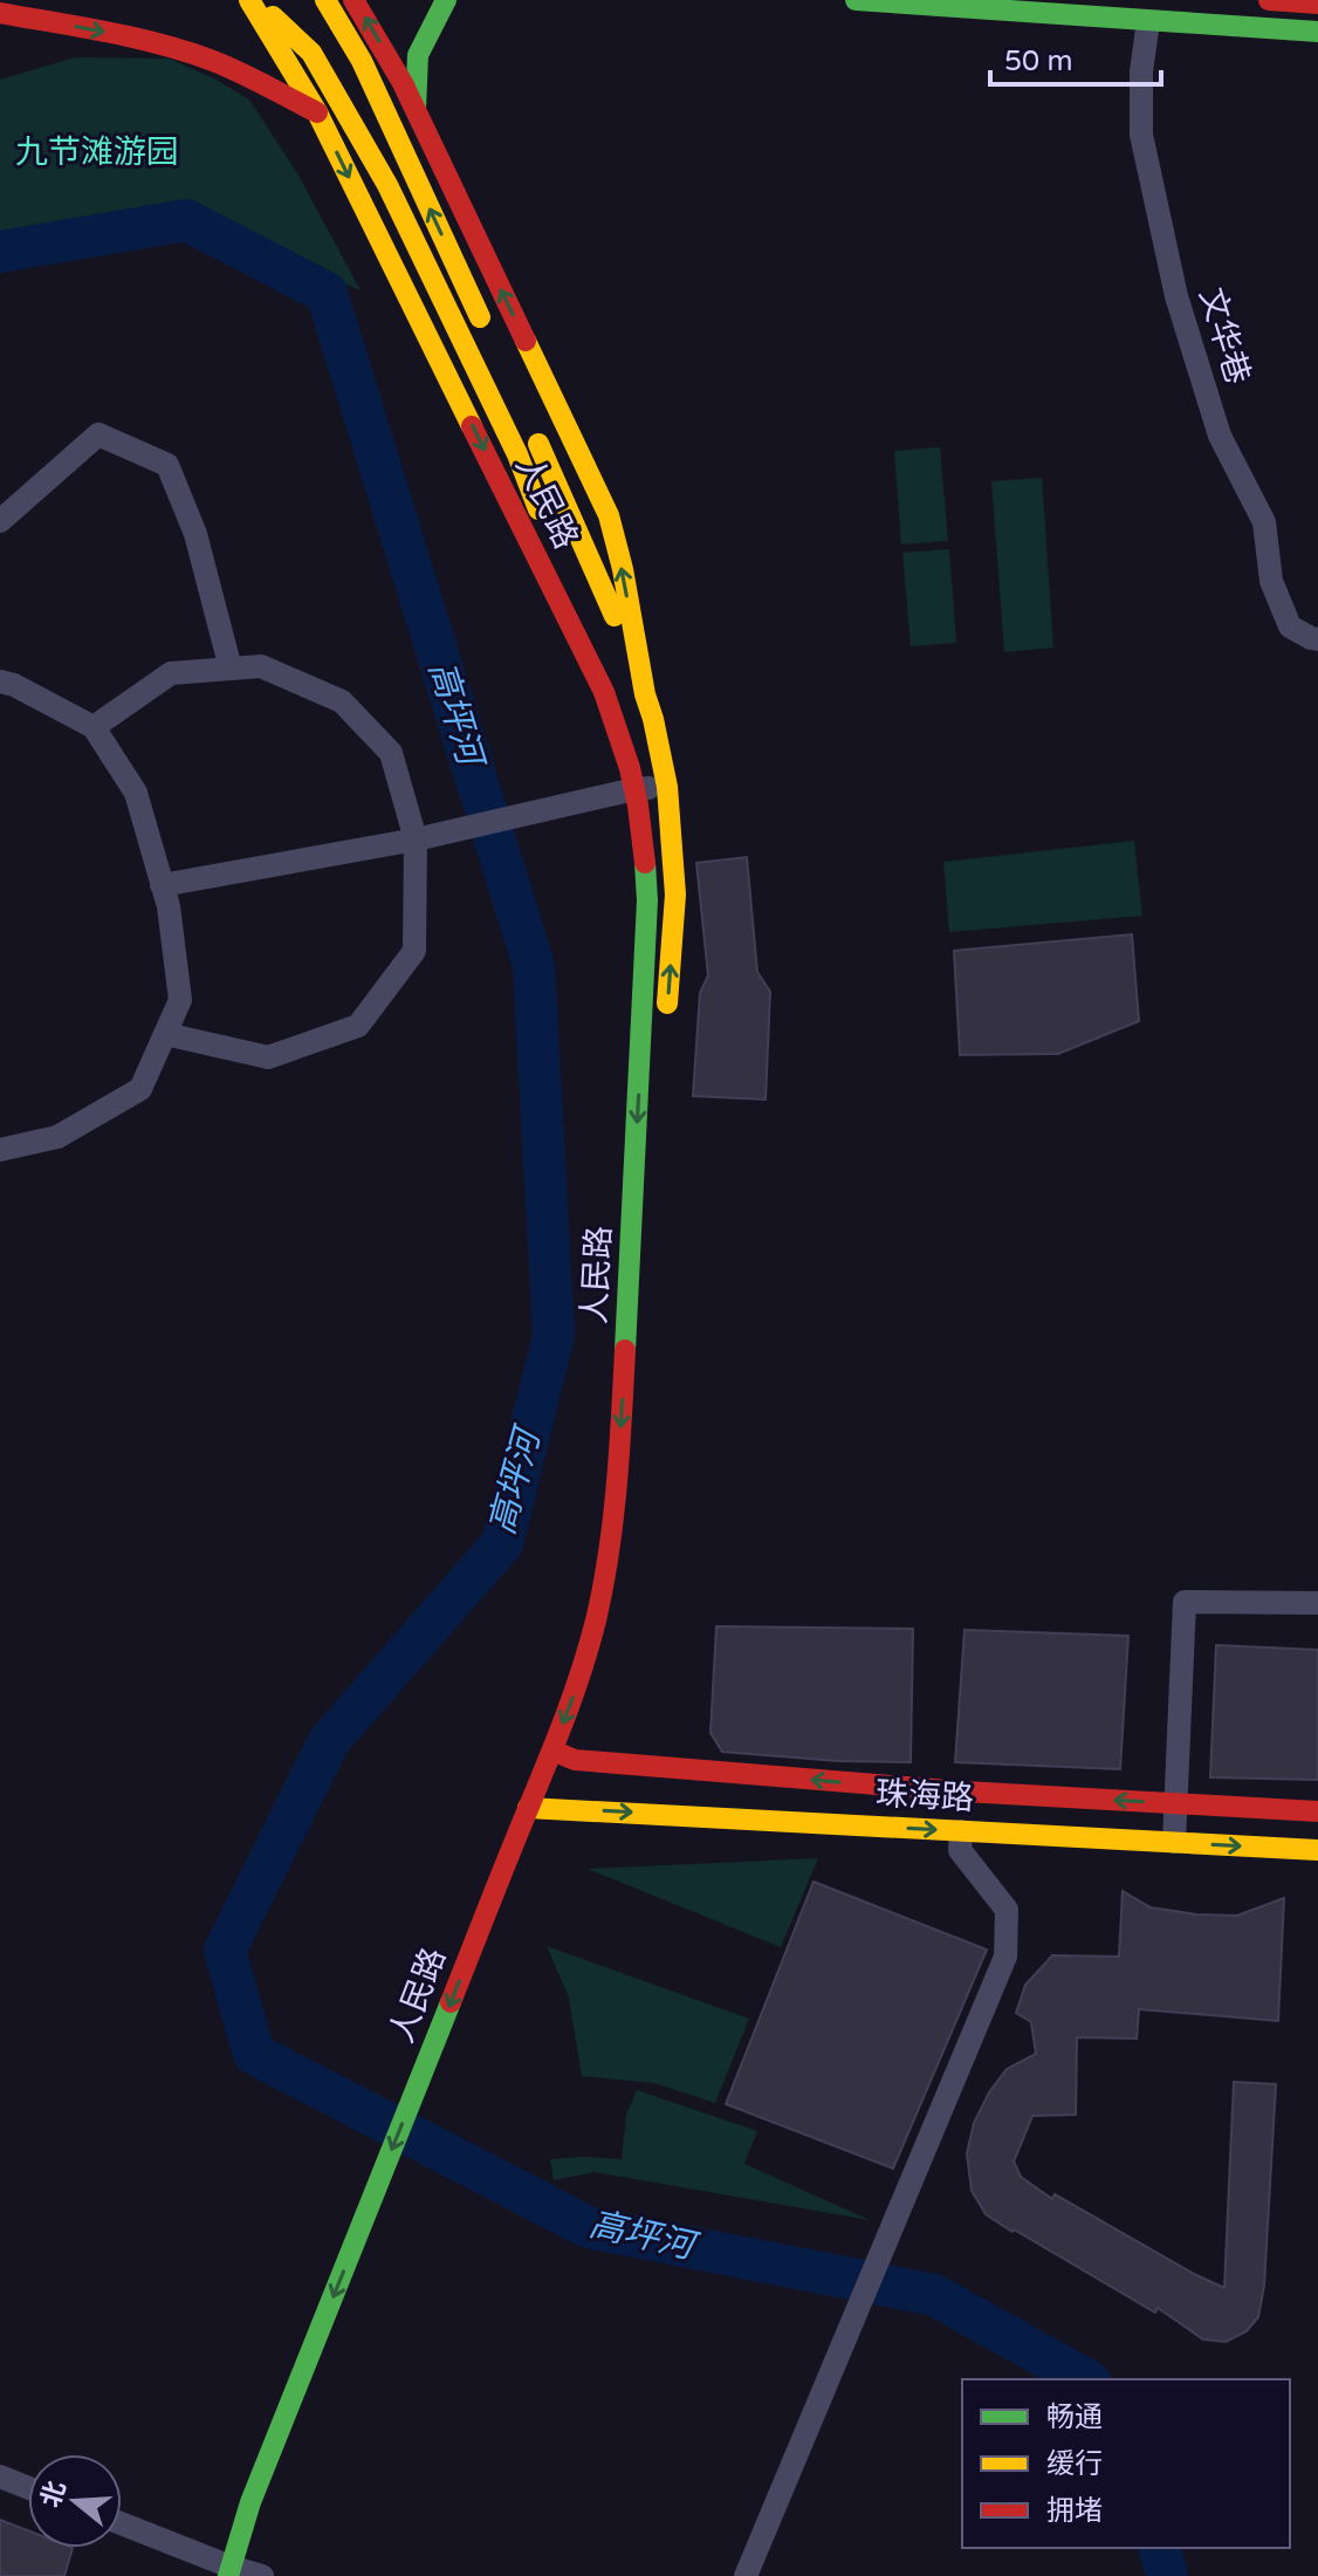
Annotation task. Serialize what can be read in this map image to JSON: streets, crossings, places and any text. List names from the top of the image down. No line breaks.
{"streets":{"main road":["人民路","珠海路"],"street":["文华巷"]},"crossings":[["人民路","珠海路"]],"water":["高坪河"],"parks":["九节滩游园"],"legend":["畅通","缓行","拥堵"],"scale_bar":"50 m","north":"left"}
